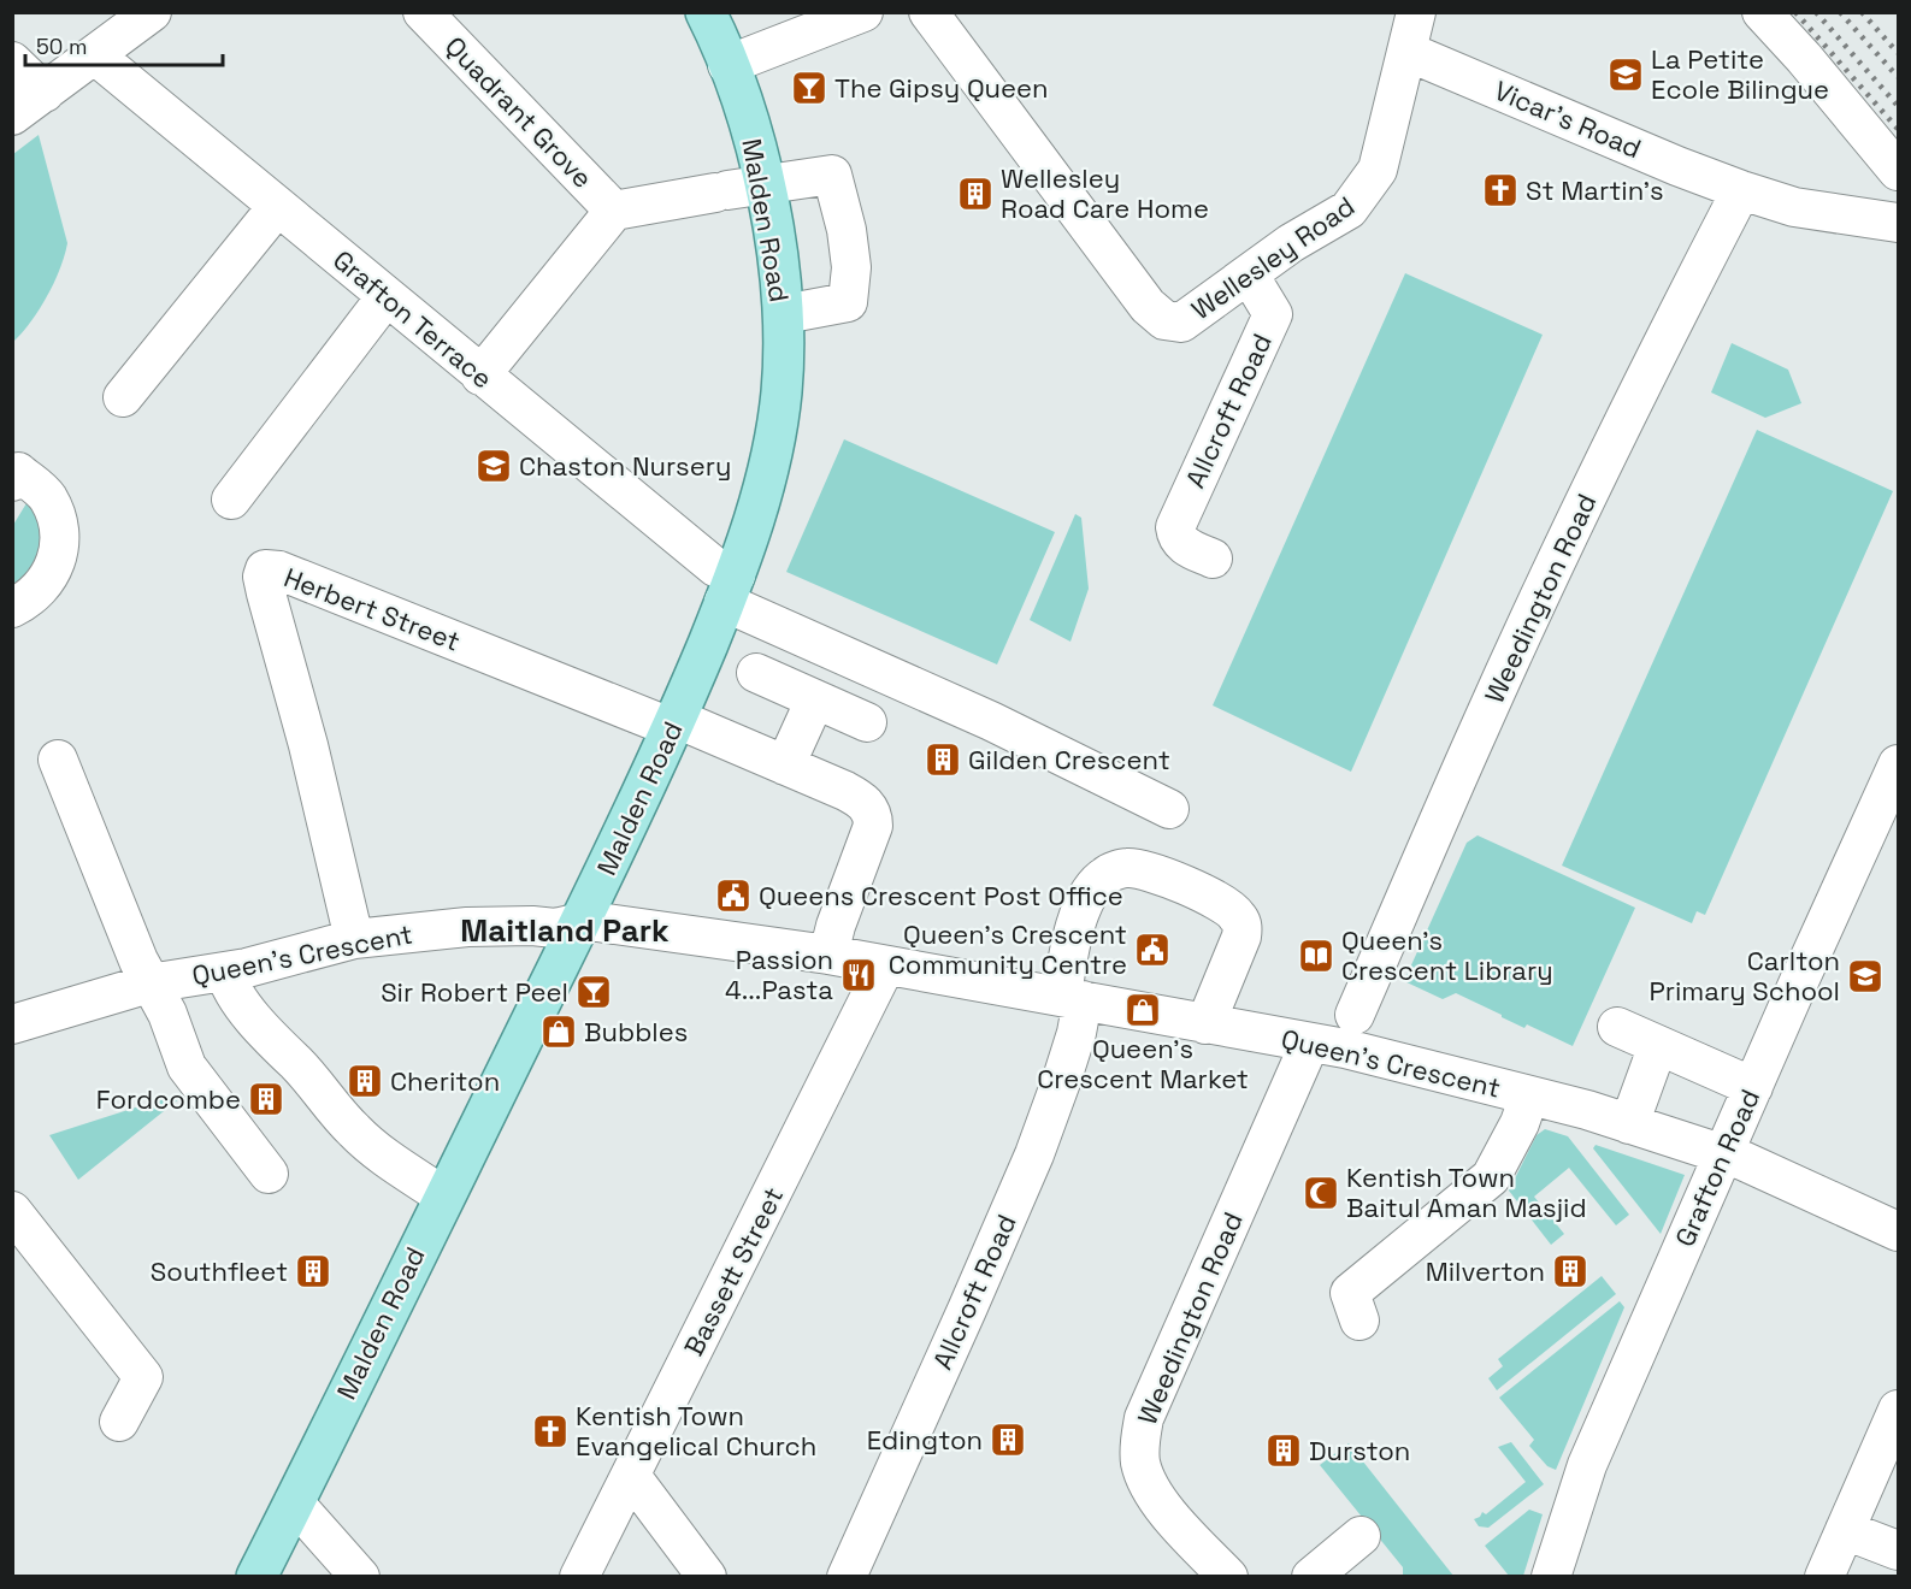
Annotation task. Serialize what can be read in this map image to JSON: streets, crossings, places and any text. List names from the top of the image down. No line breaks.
{"streets":{"main road":["Malden Road"],"street":["Quadrant Grove","Vicar's Road","Wellesley Road","Grafton Terrace","Allcroft Road","Weedington Road","Herbert Street","Queen's Crescent","Grafton Road","Bassett Street"]},"crossings":[["Vicar's Road","Wellesley Road"],["Vicar's Road","Weedington Road"],["Malden Road","Grafton Terrace"],["Malden Road","Herbert Street"],["Malden Road","Queen's Crescent"],["Wellesley Road","Allcroft Road"],["Allcroft Road","Queen's Crescent"],["Weedington Road","Queen's Crescent"],["Herbert Street","Queen's Crescent"],["Queen's Crescent","Grafton Road"],["Queen's Crescent","Bassett Street"]],"districts":["Maitland Park"],"places":{"school or university":["La Petite Ecole Bilingue","Chaston Nursery","Carlton Primary School"],"bar":["The Gipsy Queen","Sir Robert Peel"],"church":["St Martin's","Kentish Town Evangelical Church"],"building":["Wellesley Road Care Home","Gilden Crescent","Cheriton","Fordcombe","Southfleet","Milverton","Edington","Durston"],"public building":["Queens Crescent Post Office","Queen's Crescent Community Centre"],"library":["Queen's Crescent Library"],"restaurant":["Passion 4...Pasta"],"shop":["Queen's Crescent Market","Bubbles"],"mosque":["Kentish Town Baitul Aman Masjid"]},"scale_bar":"50 m"}
